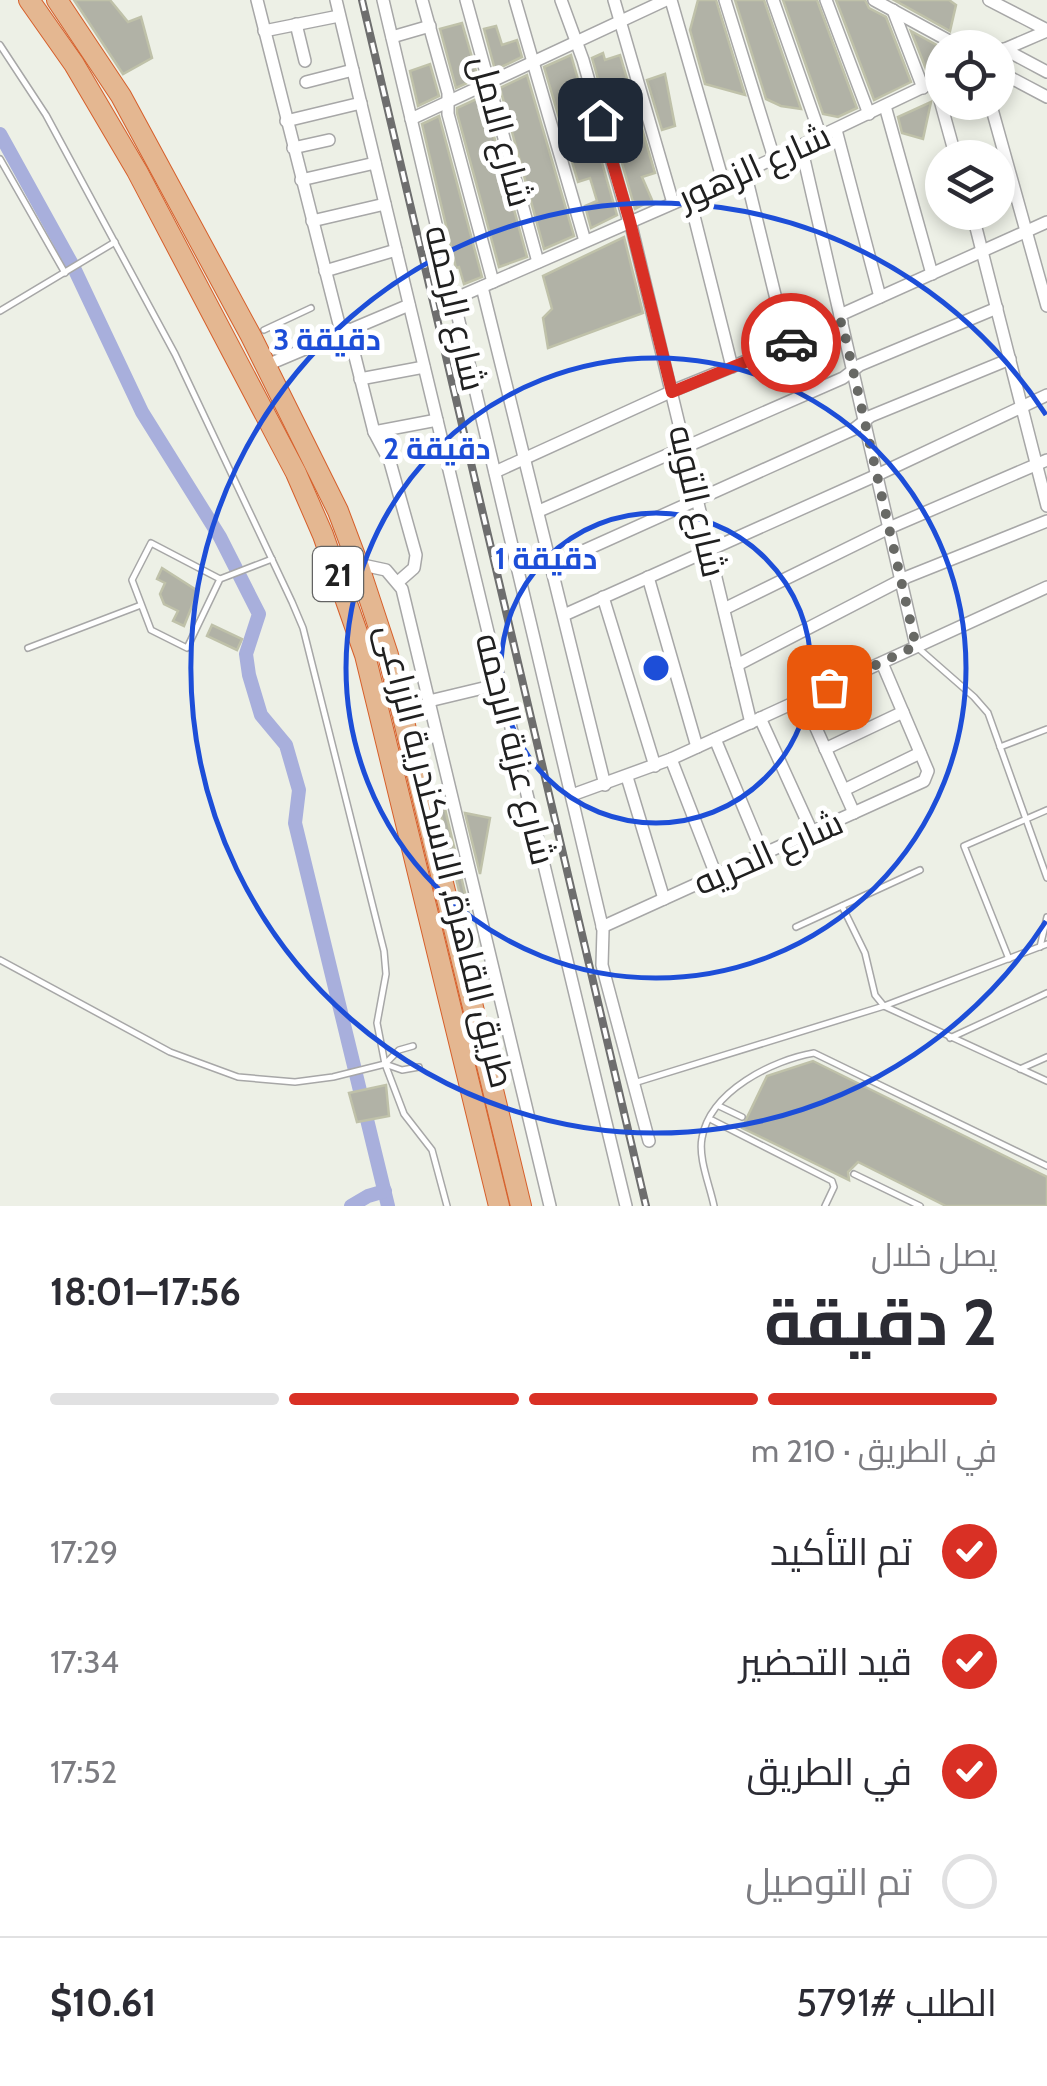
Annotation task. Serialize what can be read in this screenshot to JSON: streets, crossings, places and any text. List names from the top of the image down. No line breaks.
{"streets":{"highway":["21","طريق القاهرة, الاسكندرية الزراعى"],"street":["شارع الامل","شارع الزهور","شارع الرحمه","شارع التوبه","شارع عزبة الرحمه","شارع الحريه"]},"crossings":[["شارع الامل","شارع الزهور"],["شارع الزهور","شارع الرحمه"],["شارع الزهور","شارع التوبه"],["شارع الرحمه","شارع الحريه"],["شارع التوبه","شارع الحريه"]],"page":{"heading":["2 دقيقة","يصل خلال","17:56–18:01"],"panel":["الطلب #5791","$10.61"],"bar":"في الطريق · 210 m","list":[["تم التأكيد","17:29"],["قيد التحضير","17:34"],["في الطريق","17:52"],"تم التوصيل"]},"rings":["3 دقيقة","2 دقيقة","1 دقيقة"]}
